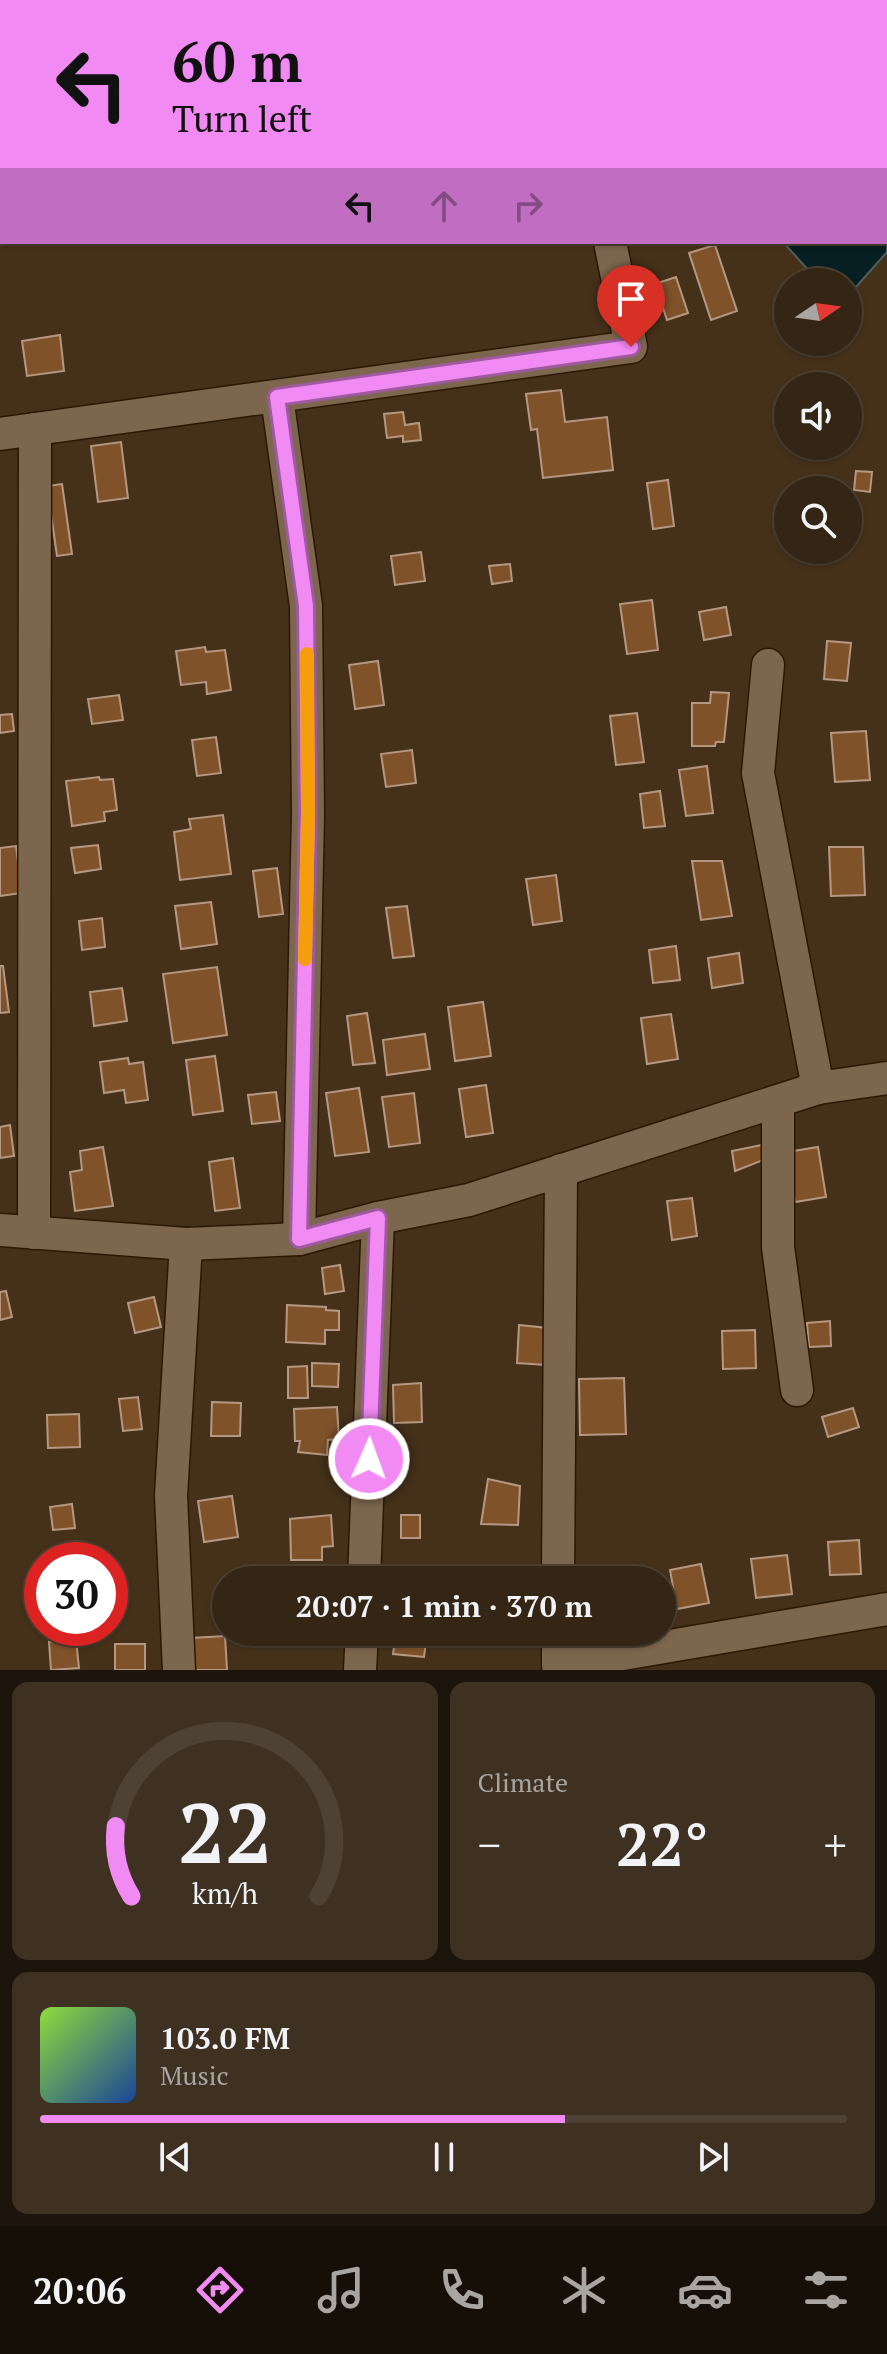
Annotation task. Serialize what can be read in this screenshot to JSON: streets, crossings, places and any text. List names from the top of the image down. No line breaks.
{"north":"right","page":{"turn":["60 m","Turn left"],"limit":"30","trip":"20:07 · 1 min · 370 m","tile":"Climate","heat":["−","22°","+"],"song":["103.0 FM","Music"],"tabs":"20:06","gauge":["22","km/h"]}}
